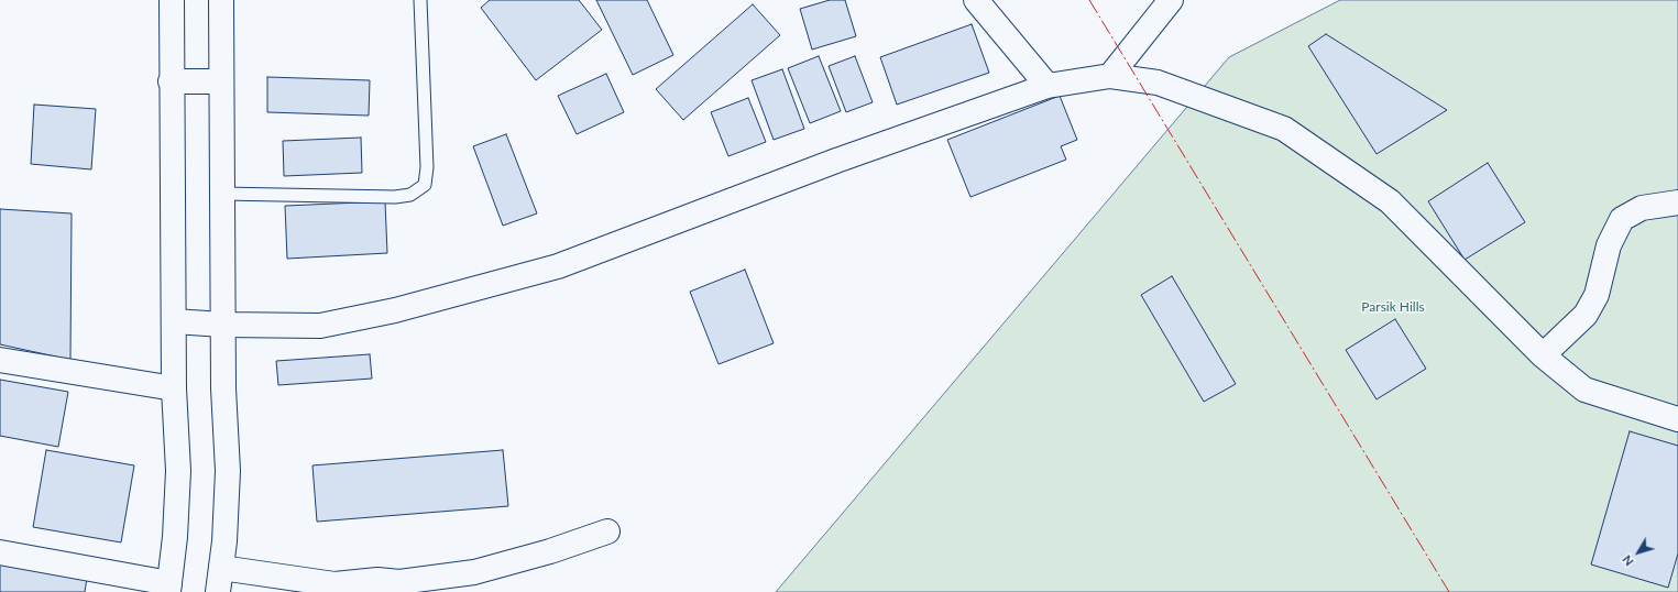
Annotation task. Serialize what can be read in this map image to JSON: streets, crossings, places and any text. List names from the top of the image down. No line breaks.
{"parks":["Parsik Hills"],"north":"bottom left"}
